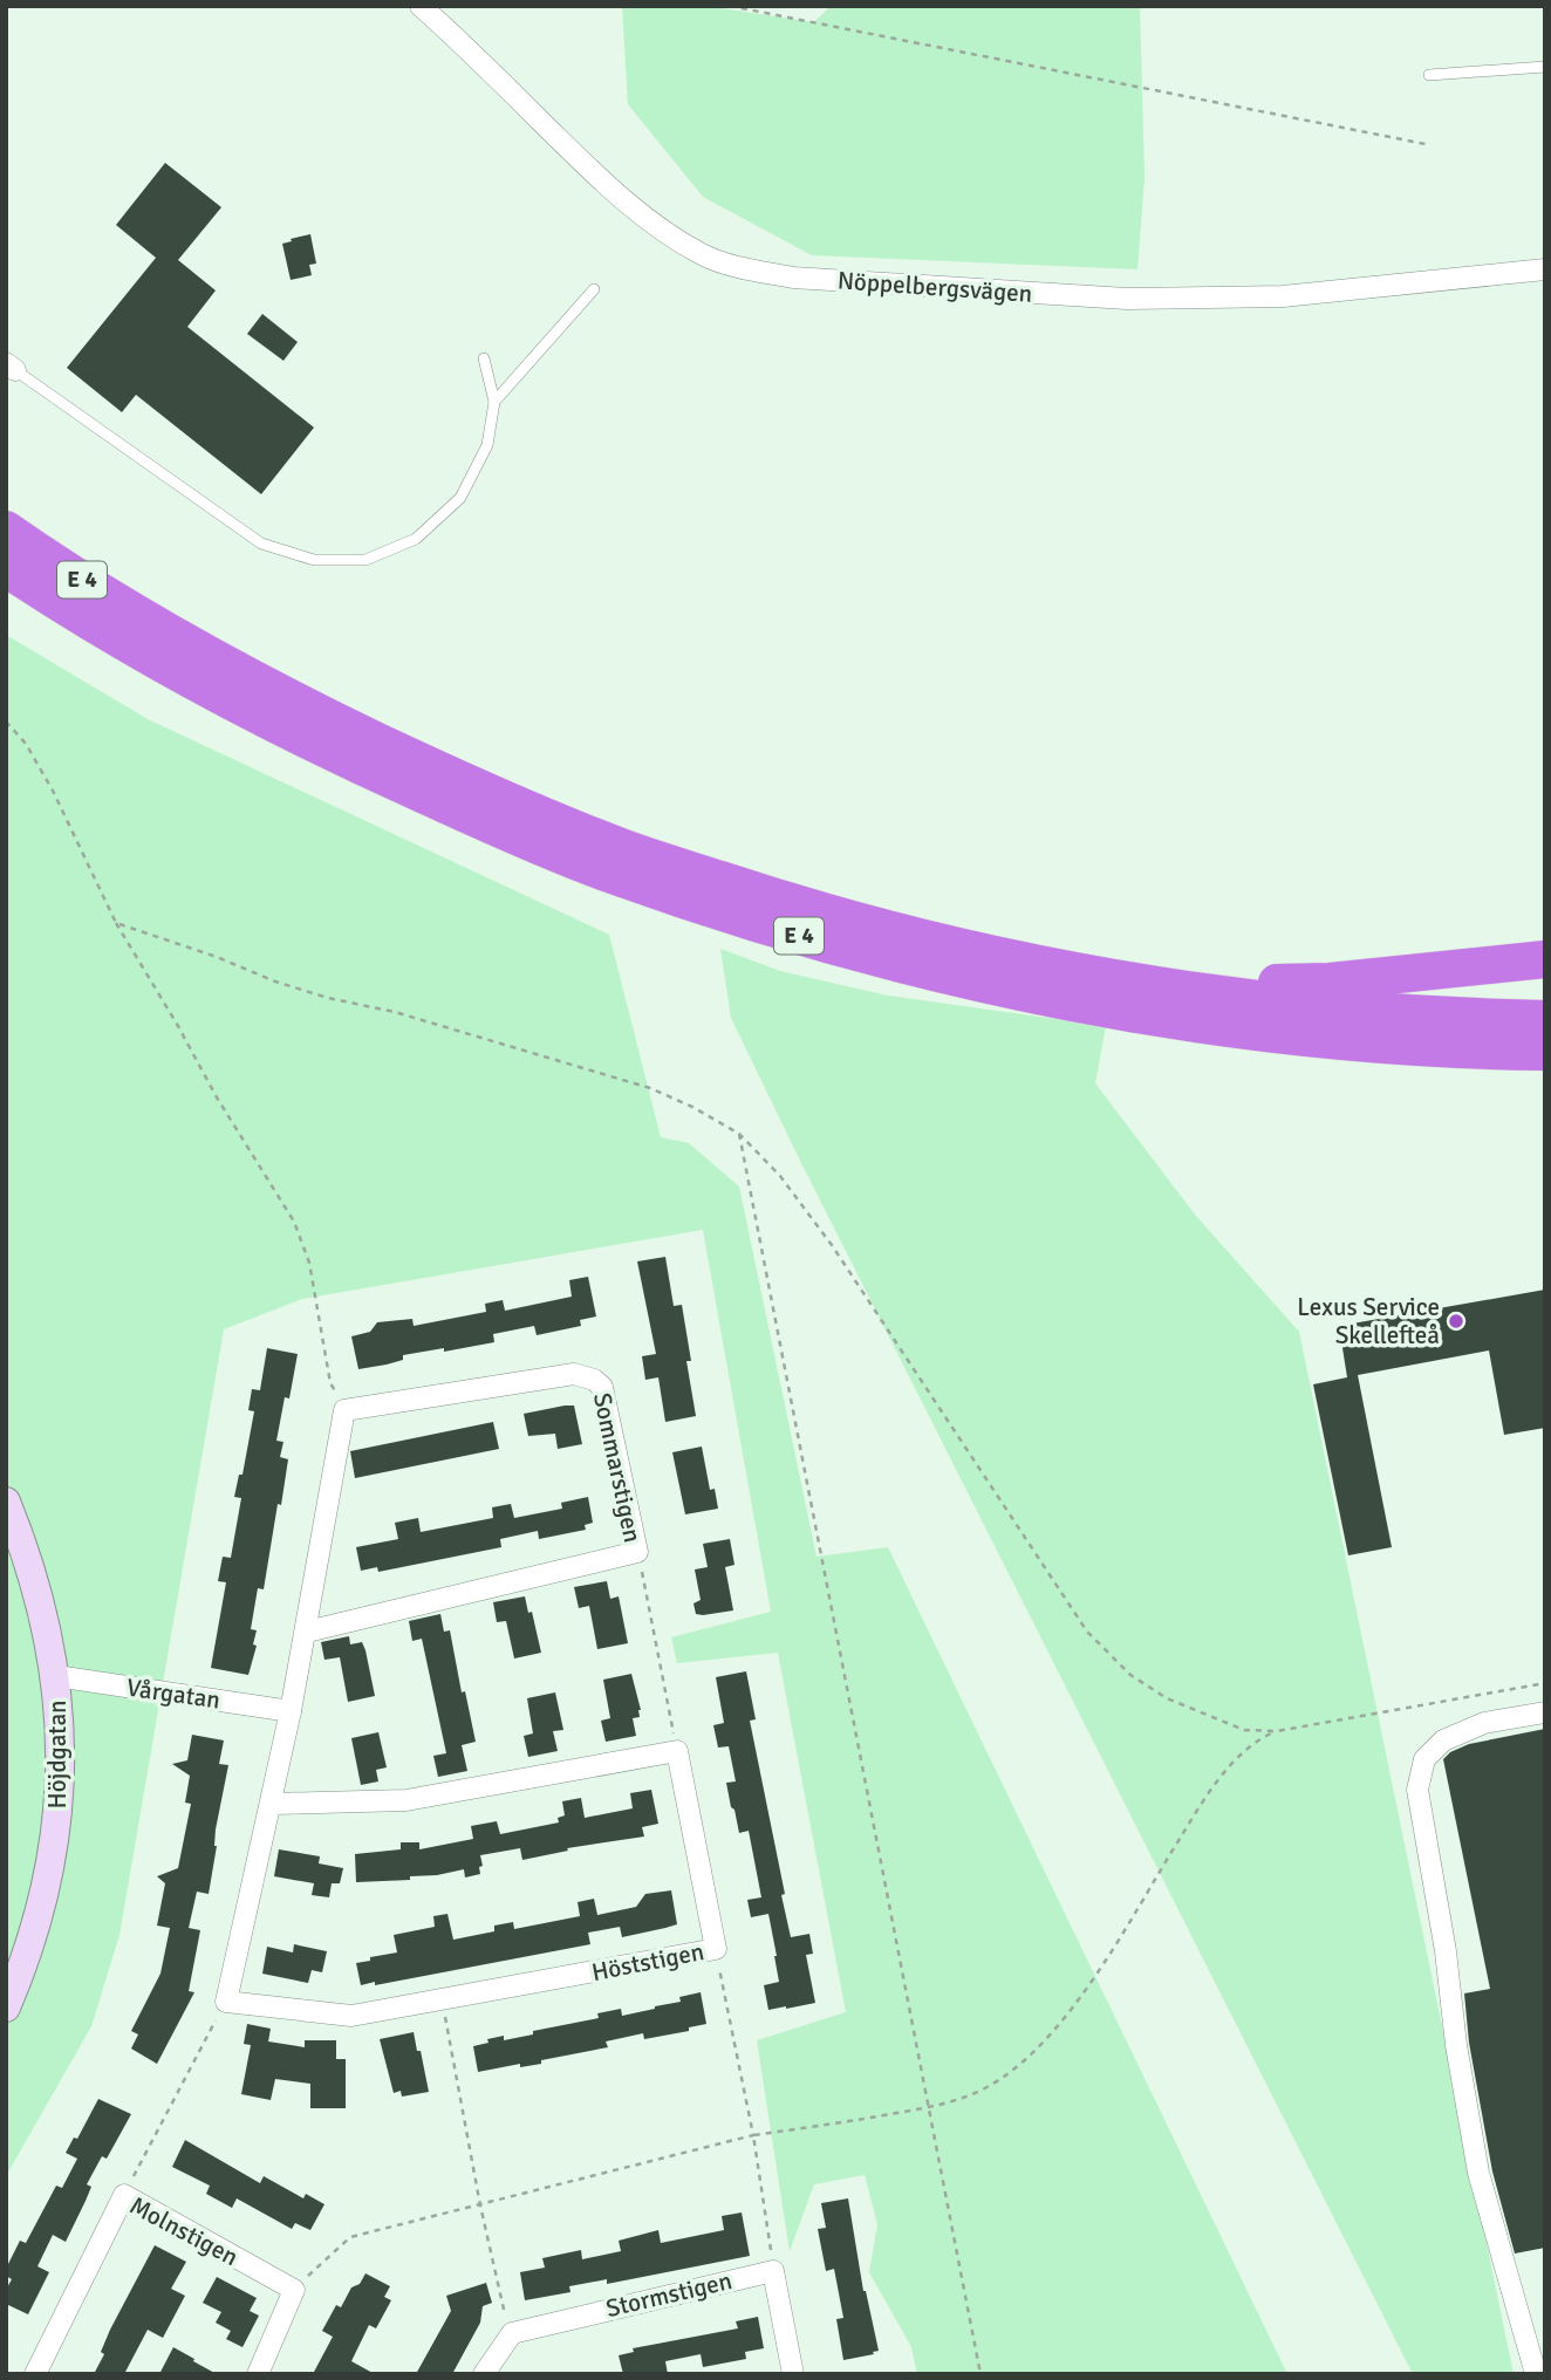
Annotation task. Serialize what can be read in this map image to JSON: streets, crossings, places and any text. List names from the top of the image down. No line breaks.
{"streets":{"highway":["E 4"],"street":["Nöppelbergsvägen","Sommarstigen","Vårgatan","Höjdgatan","Höststigen","Molnstigen","Stormstigen"]},"crossings":[["Vårgatan","Höjdgatan"]],"places":["Lexus Service Skellefteå"]}
